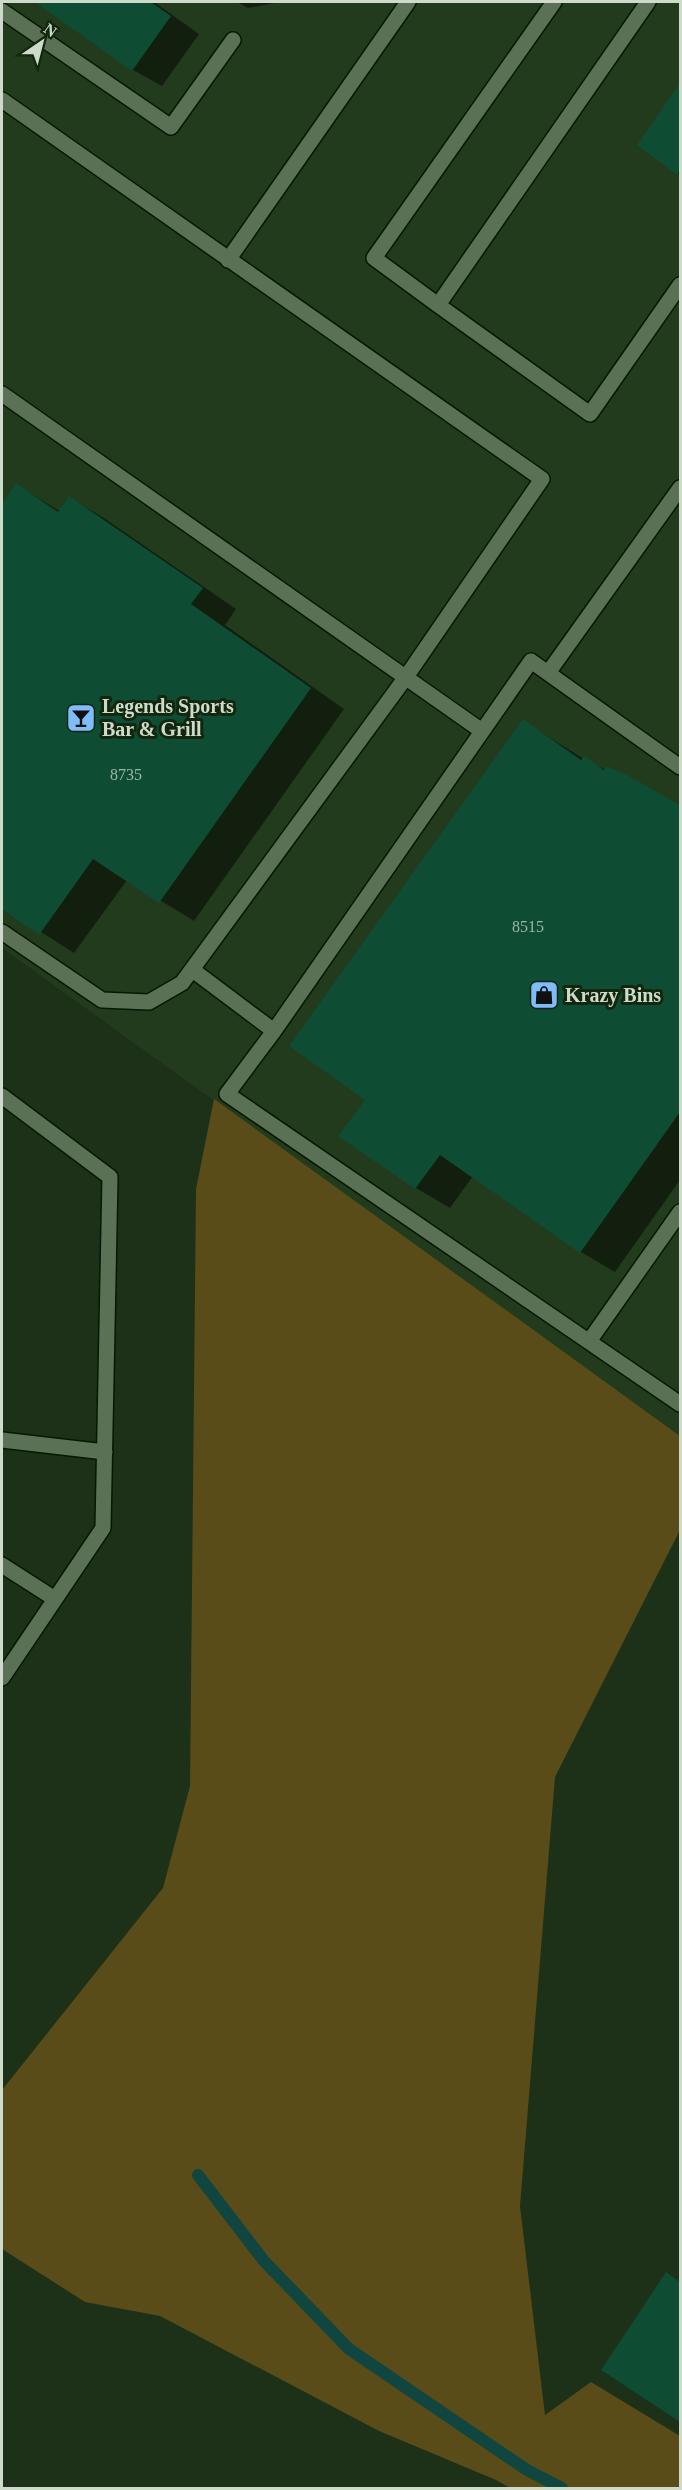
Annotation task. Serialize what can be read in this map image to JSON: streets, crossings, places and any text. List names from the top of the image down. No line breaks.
{"places":{"bar":["Legends Sports Bar & Grill"],"shop":["Krazy Bins"]},"house_numbers":["8735","8515"],"north":"top right"}
